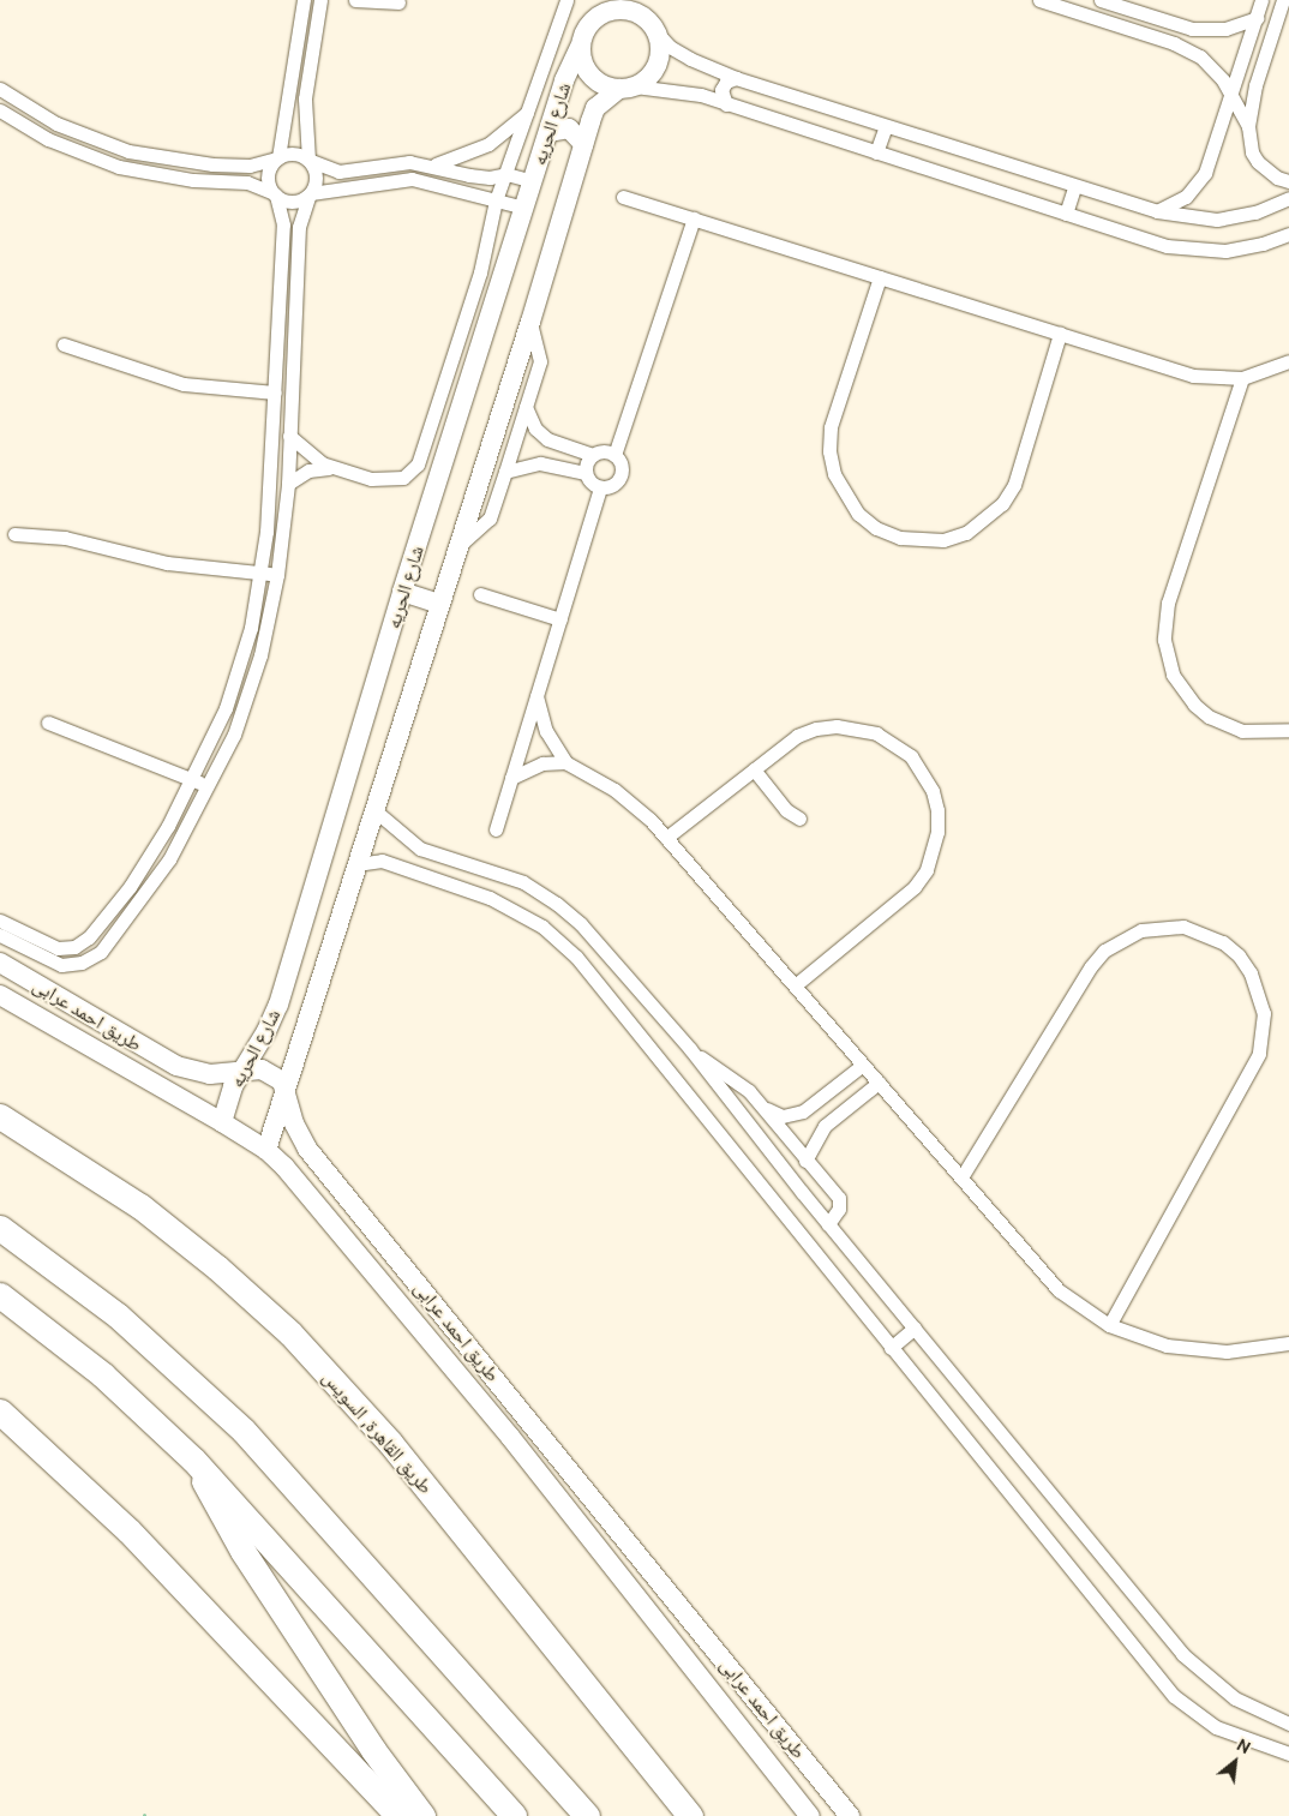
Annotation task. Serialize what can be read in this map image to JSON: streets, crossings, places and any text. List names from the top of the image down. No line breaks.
{"streets":{"highway":["طريق القاهرة, السويس"],"street":["شارع الحريه","طريق احمد عرابى"]},"crossings":[["شارع الحريه","طريق احمد عرابى"]],"north":"top right"}
